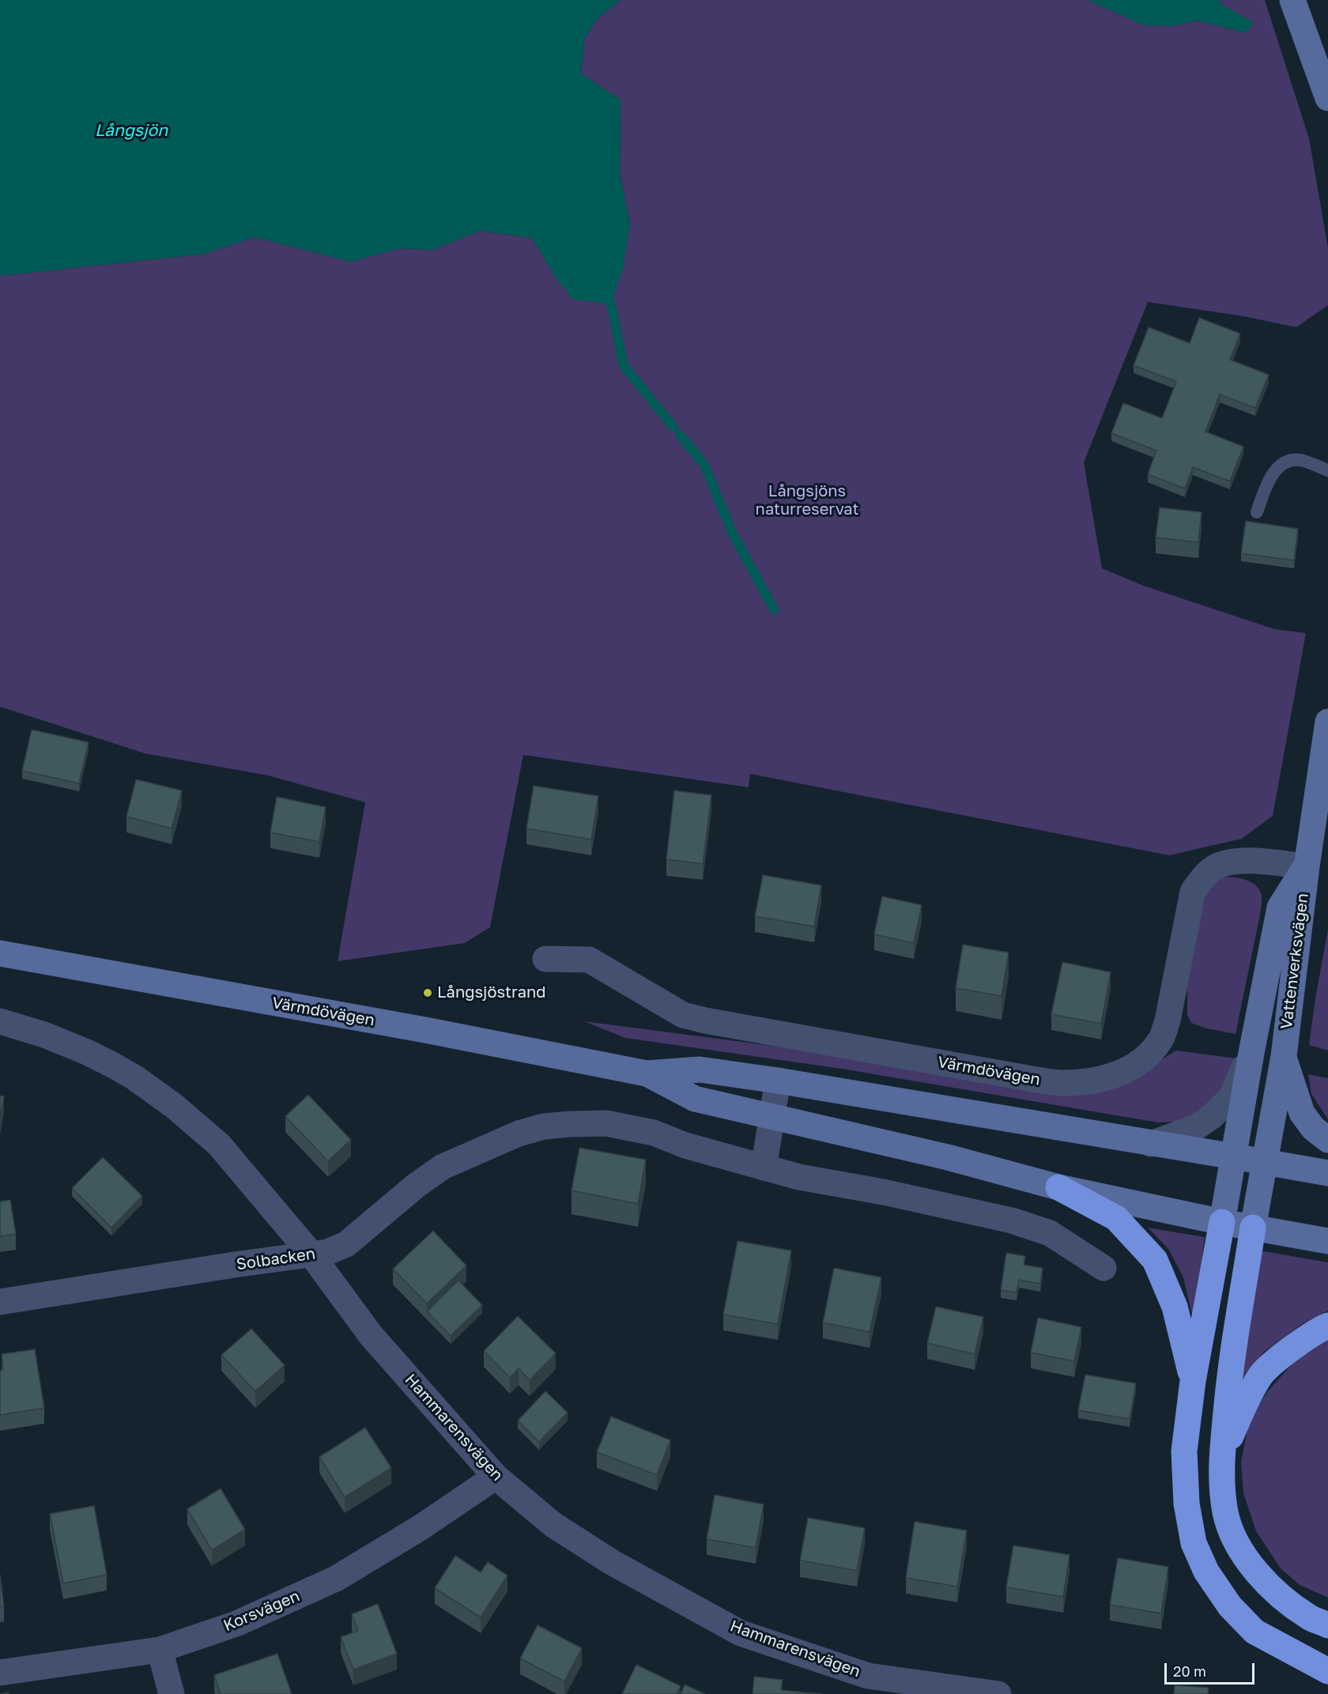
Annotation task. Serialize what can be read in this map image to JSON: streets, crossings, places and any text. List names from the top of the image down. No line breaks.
{"streets":{"main road":["Vattenverksvägen","Värmdövägen"],"street":["Solbacken","Hammarensvägen","Korsvägen"]},"crossings":[["Vattenverksvägen","Värmdövägen"],["Solbacken","Hammarensvägen"],["Hammarensvägen","Korsvägen"]],"water":["Långsjön"],"parks":["Långsjöns naturreservat"],"places":["Långsjöstrand"],"scale_bar":"20 m"}
